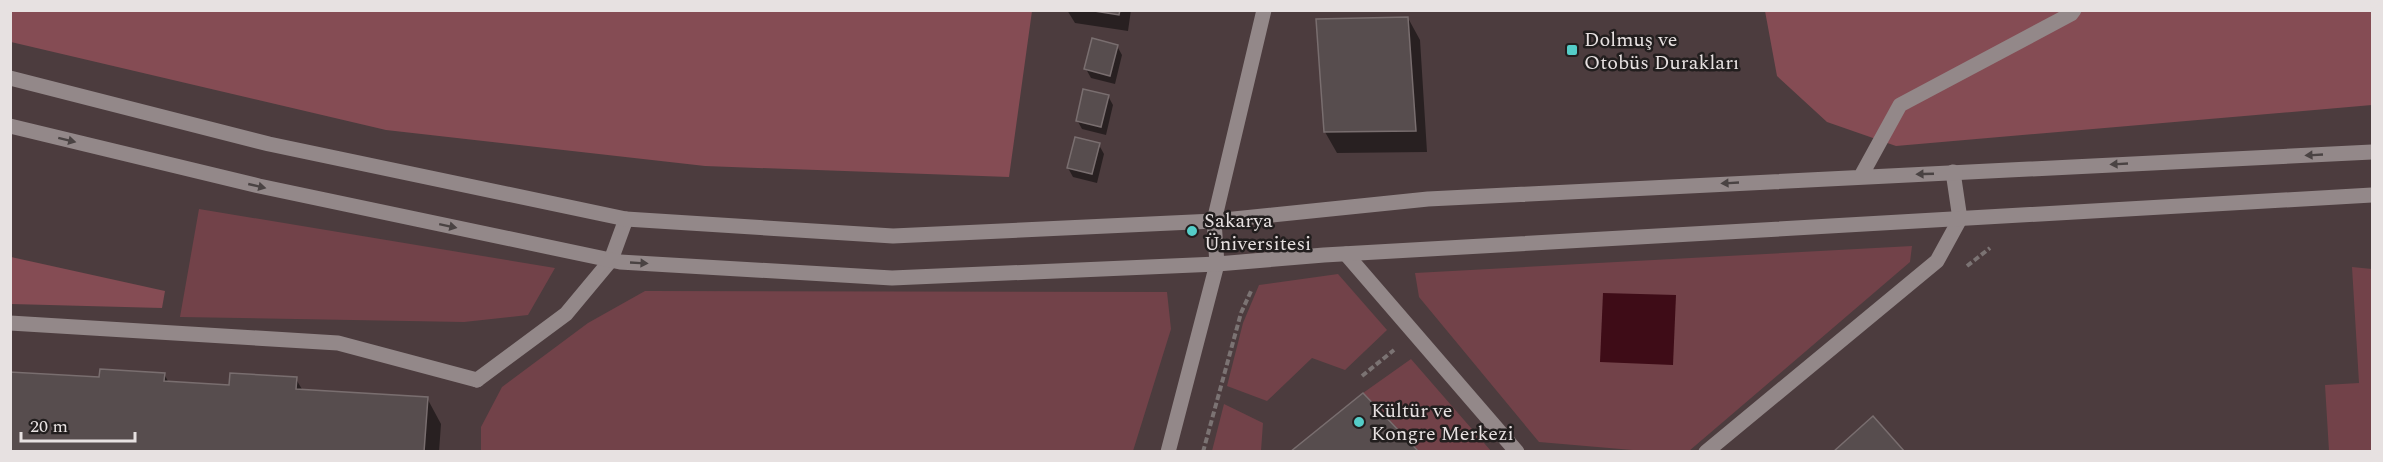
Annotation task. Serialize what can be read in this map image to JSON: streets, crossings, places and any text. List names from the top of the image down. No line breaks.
{"places":{"transit":["Dolmuş ve Otobüs Durakları"],"other":["Sakarya Üniversitesi","Kültür ve Kongre Merkezi"]},"scale_bar":"20 m"}
